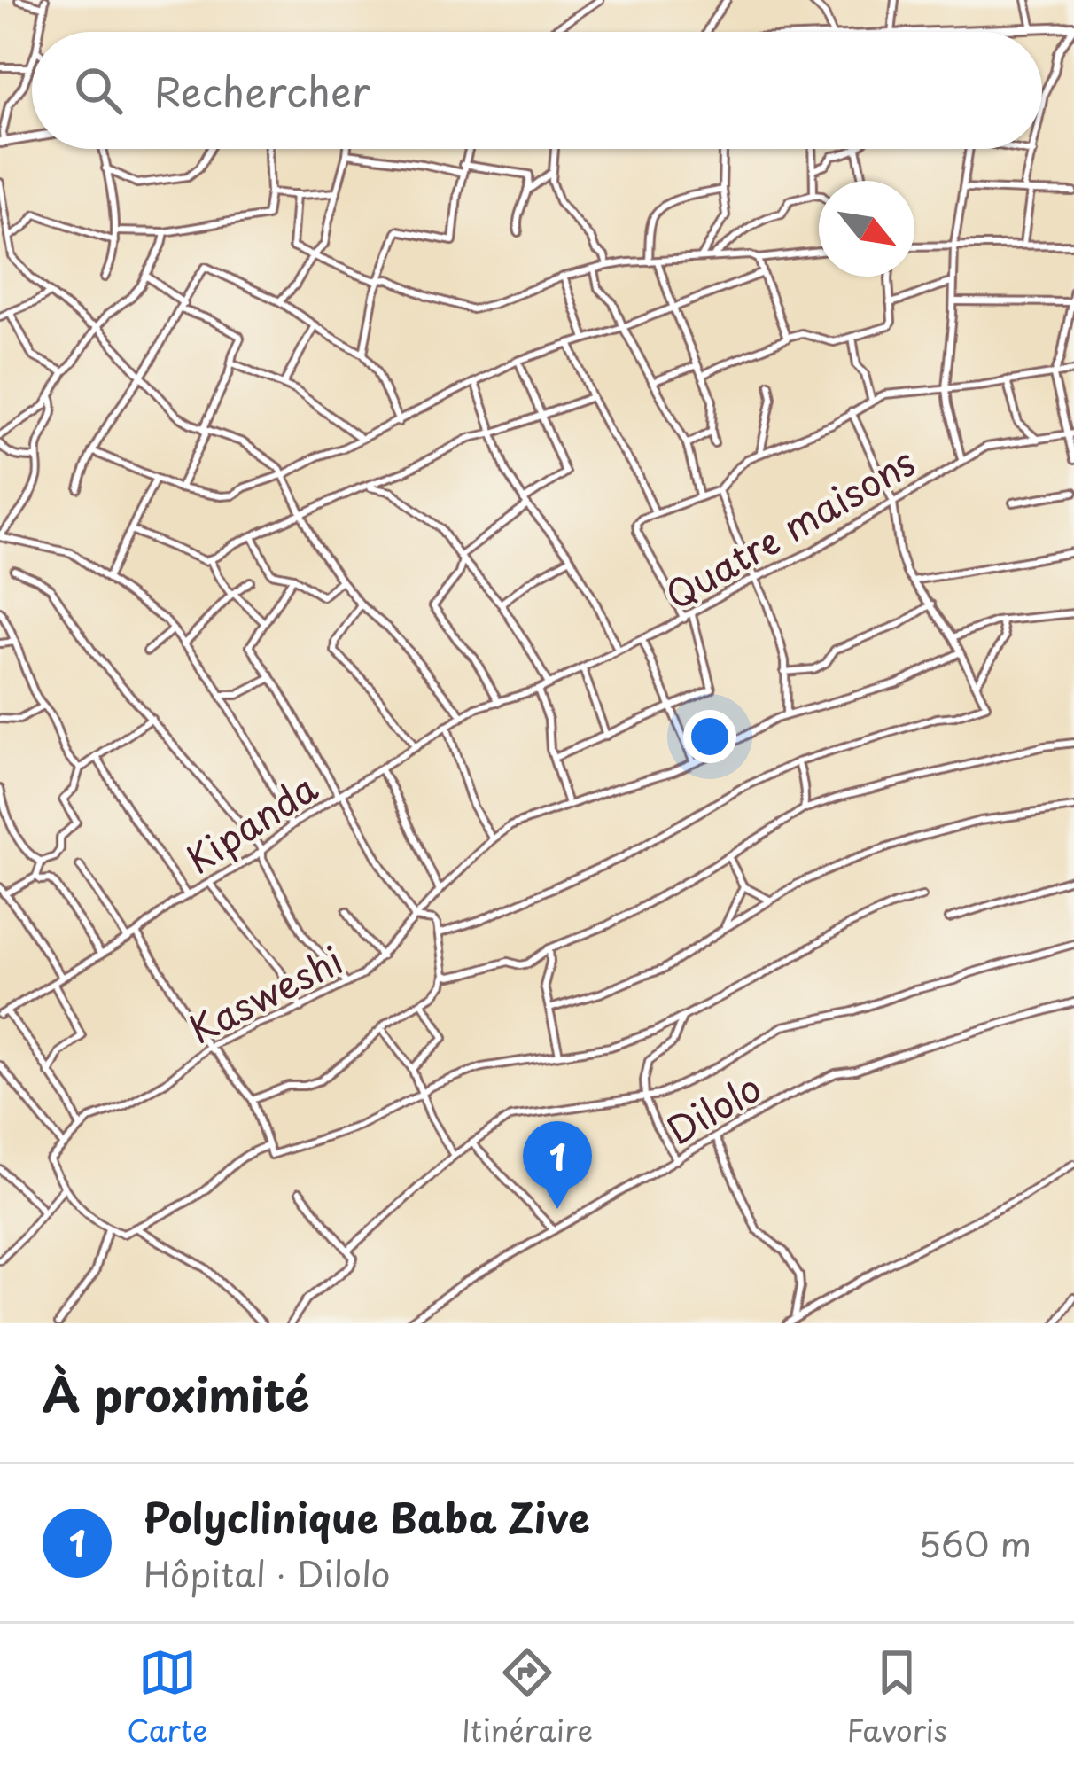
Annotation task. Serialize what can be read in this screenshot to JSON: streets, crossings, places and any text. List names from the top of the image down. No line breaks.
{"streets":{"street":["Quatre maisons","Kipanda","Kasweshi","Dilolo"]},"crossings":[["Quatre maisons","Kipanda"]],"north":"bottom right","page":{"search":"Rechercher","pins":"1","heading":"À proximité","list":[{"mark":"1","name":"Polyclinique Baba Zive","note":"Hôpital · Dilolo","value":"560 m"}],"nav":["Carte","Itinéraire","Favoris"]}}
